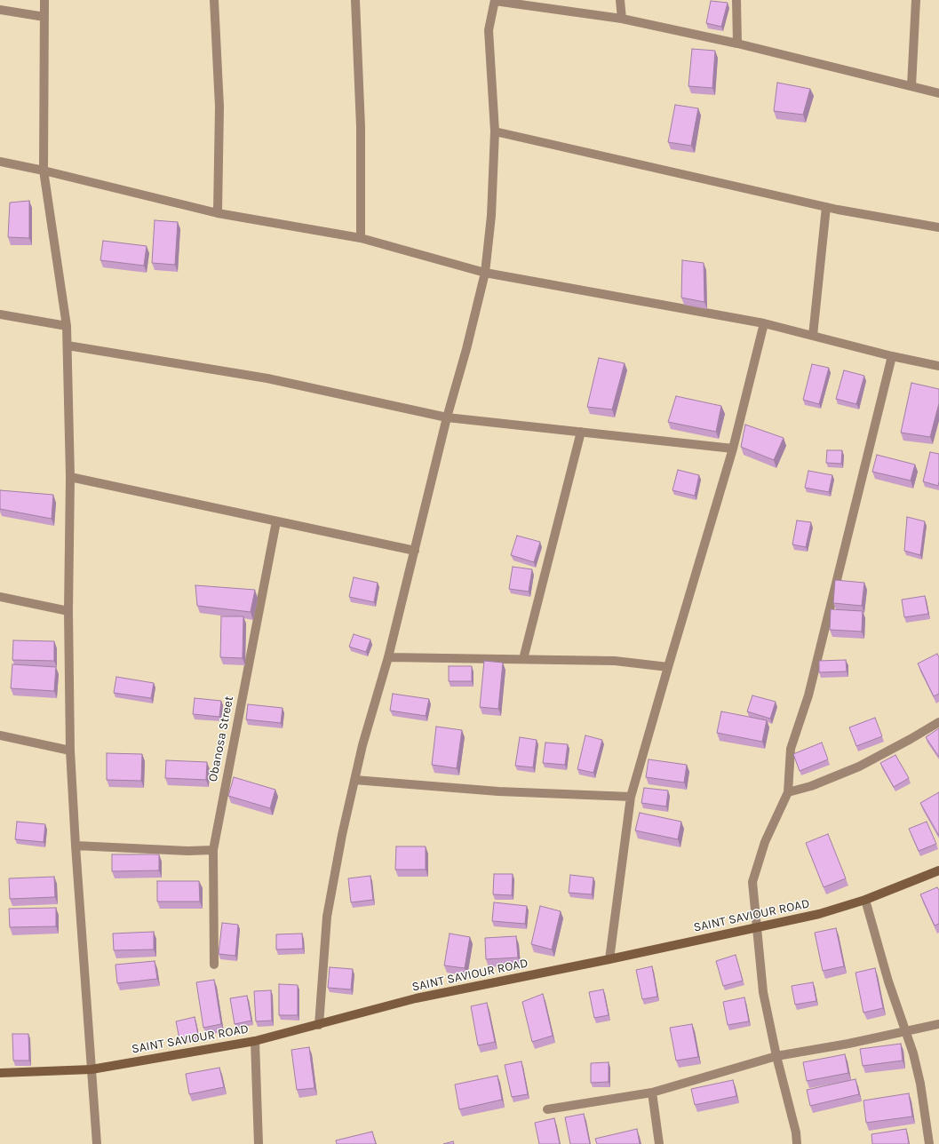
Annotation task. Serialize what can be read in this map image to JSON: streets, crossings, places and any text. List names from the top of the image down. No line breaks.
{"streets":{"street":["Obanosa Street","SAINT SAVIOUR ROAD"]}}
